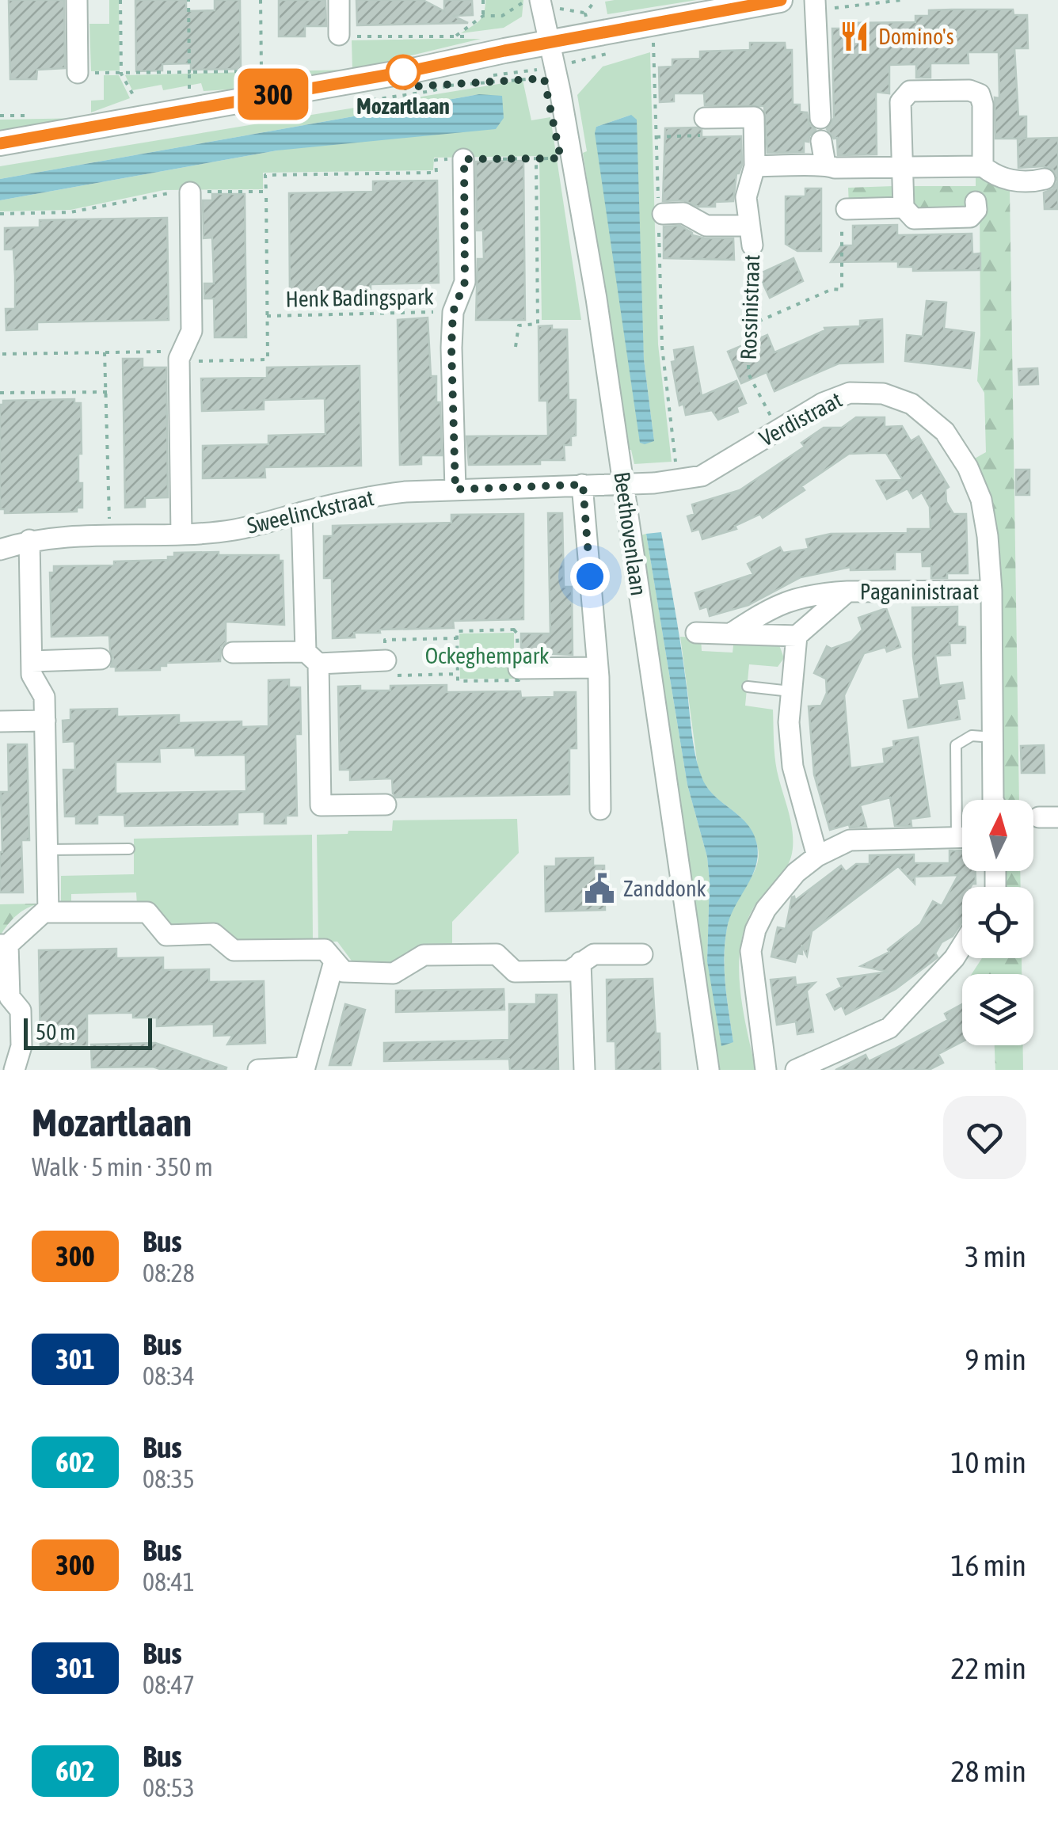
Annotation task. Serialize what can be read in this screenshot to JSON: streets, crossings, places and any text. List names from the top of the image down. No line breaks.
{"streets":{"street":["Rossinistraat","Verdistraat","Sweelinckstraat","Beethovenlaan","Paganinistraat"],"path":["Henk Badingspark"]},"crossings":[["Rossinistraat","Verdistraat"],["Verdistraat","Sweelinckstraat"],["Verdistraat","Beethovenlaan"],["Verdistraat","Paganinistraat"],["Sweelinckstraat","Beethovenlaan"]],"parks":["Ockeghempark"],"places":{"restaurant":["Domino's"],"other":["Mozartlaan"],"public building":["Zanddonk"]},"lines":["bus line 300"],"scale_bar":"50 m","north":"top","page":{"on_map":"300","scale":"50 m","heading":["Mozartlaan","Walk · 5 min · 350 m"],"list":[{"mark":"300","name":"Bus","note":"08:28","value":"3 min"},{"mark":"301","name":"Bus","note":"08:34","value":"9 min"},{"mark":"602","name":"Bus","note":"08:35","value":"10 min"},{"mark":"300","name":"Bus","note":"08:41","value":"16 min"},{"mark":"301","name":"Bus","note":"08:47","value":"22 min"},{"mark":"602","name":"Bus","note":"08:53","value":"28 min"}]}}
